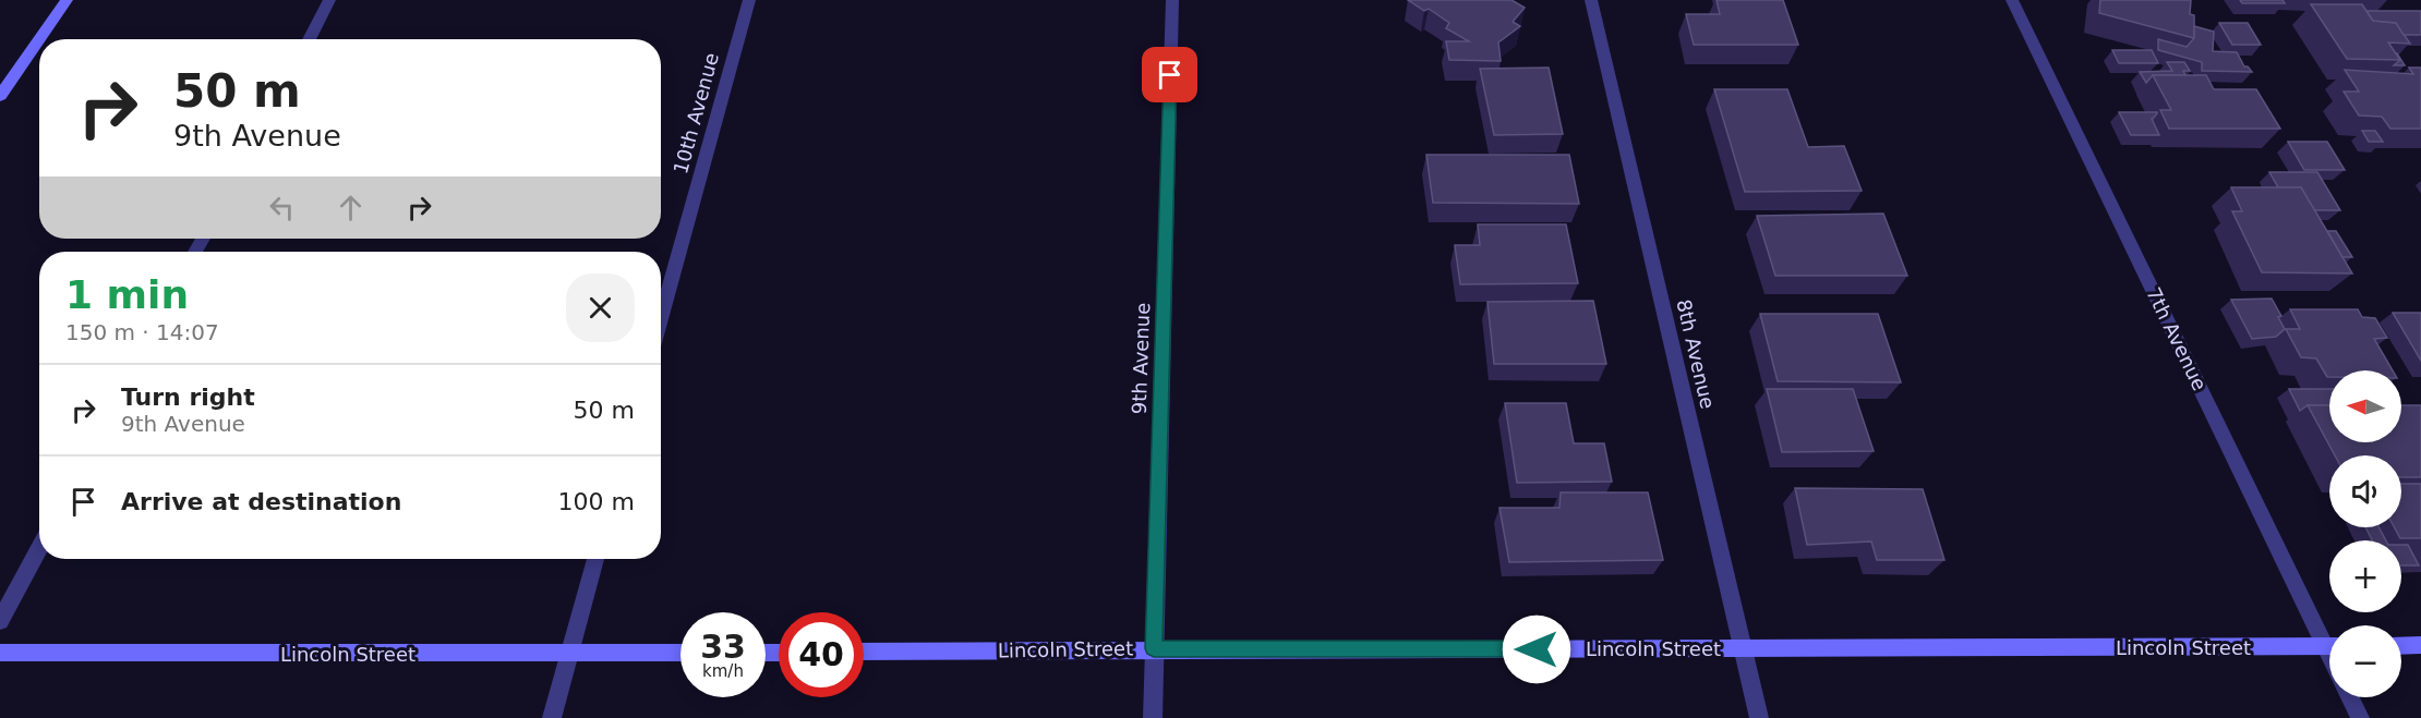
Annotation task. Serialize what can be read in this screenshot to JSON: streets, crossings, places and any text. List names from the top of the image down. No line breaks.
{"streets":{"street":["10th Avenue","7th Avenue","8th Avenue","9th Avenue","Lincoln Street"]},"crossings":[["8th Avenue","Lincoln Street"],["9th Avenue","Lincoln Street"]],"north":"left","page":{"turn":["50 m","9th Avenue"],"heading":["1 min","150 m · 14:07"],"list":[{"name":"Turn right","note":"9th Avenue","value":"50 m"},{"name":"Arrive at destination","value":"100 m"}],"map_buttons":["+","−"],"speed":"33 km/h","limit":"40"}}
